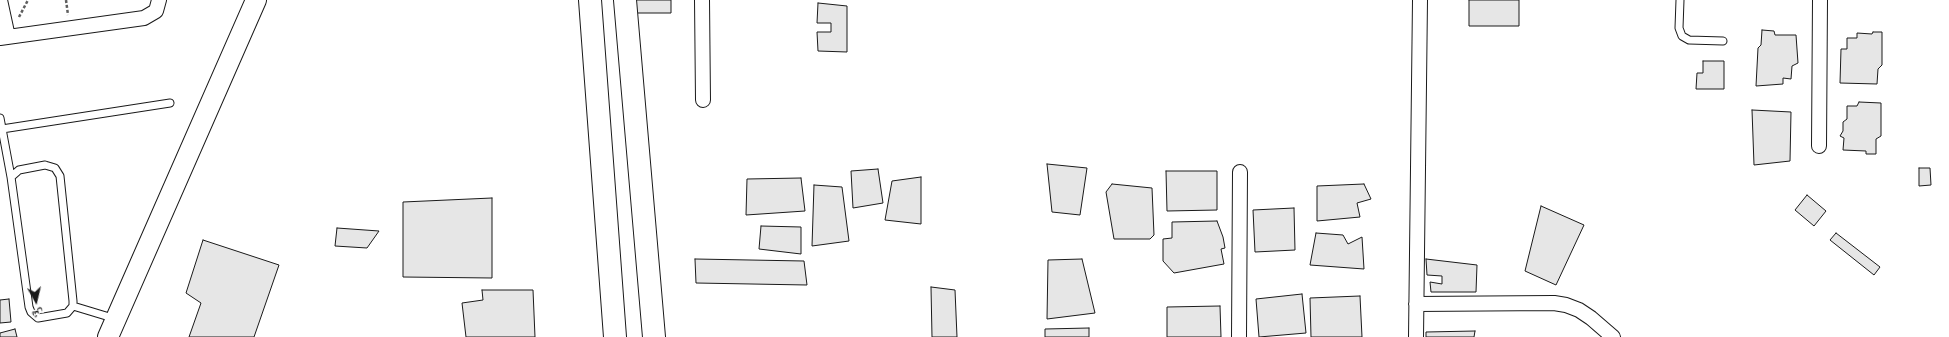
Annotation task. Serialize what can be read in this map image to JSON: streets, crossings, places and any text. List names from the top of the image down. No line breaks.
{"north":"bottom"}
